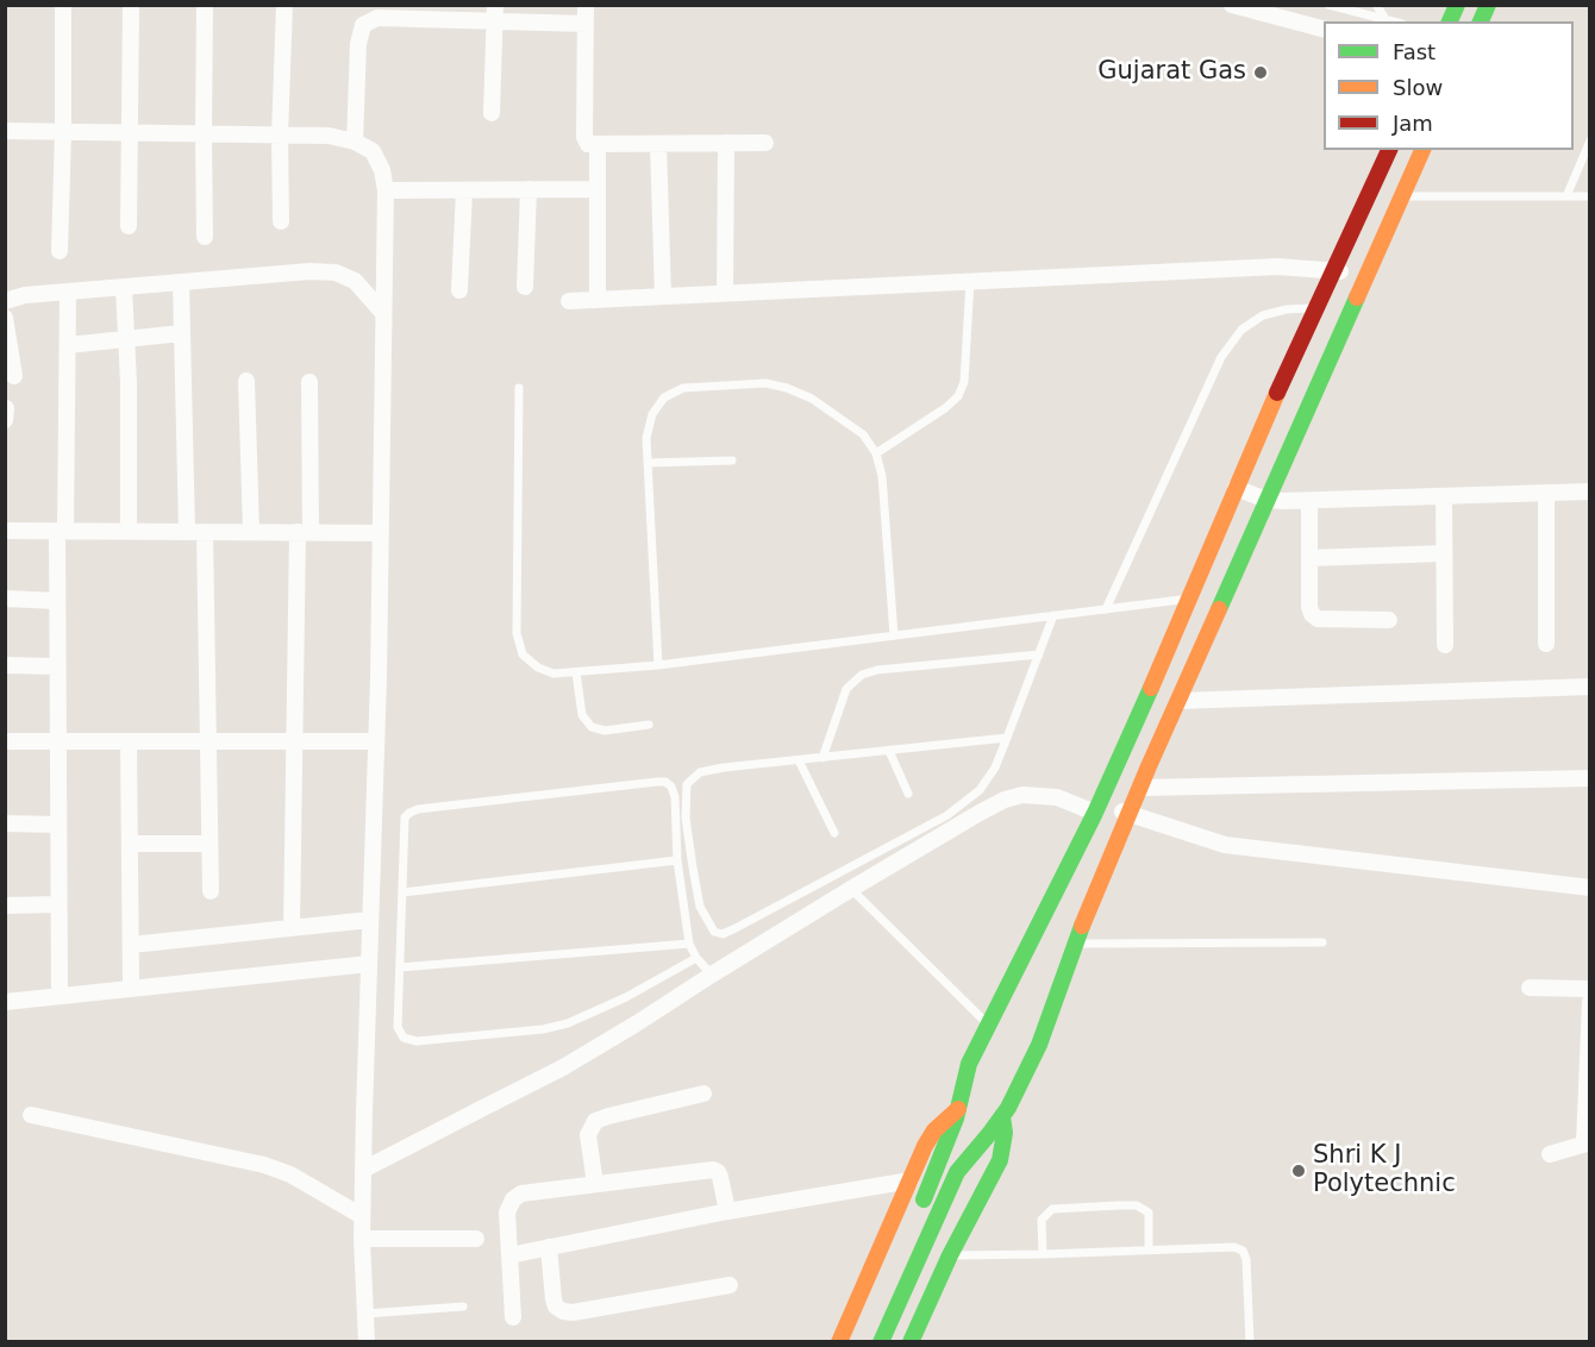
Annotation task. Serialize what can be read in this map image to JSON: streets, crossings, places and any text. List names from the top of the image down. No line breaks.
{"places":["Gujarat Gas","Shri K J Polytechnic"],"legend":["Fast","Slow","Jam"]}
